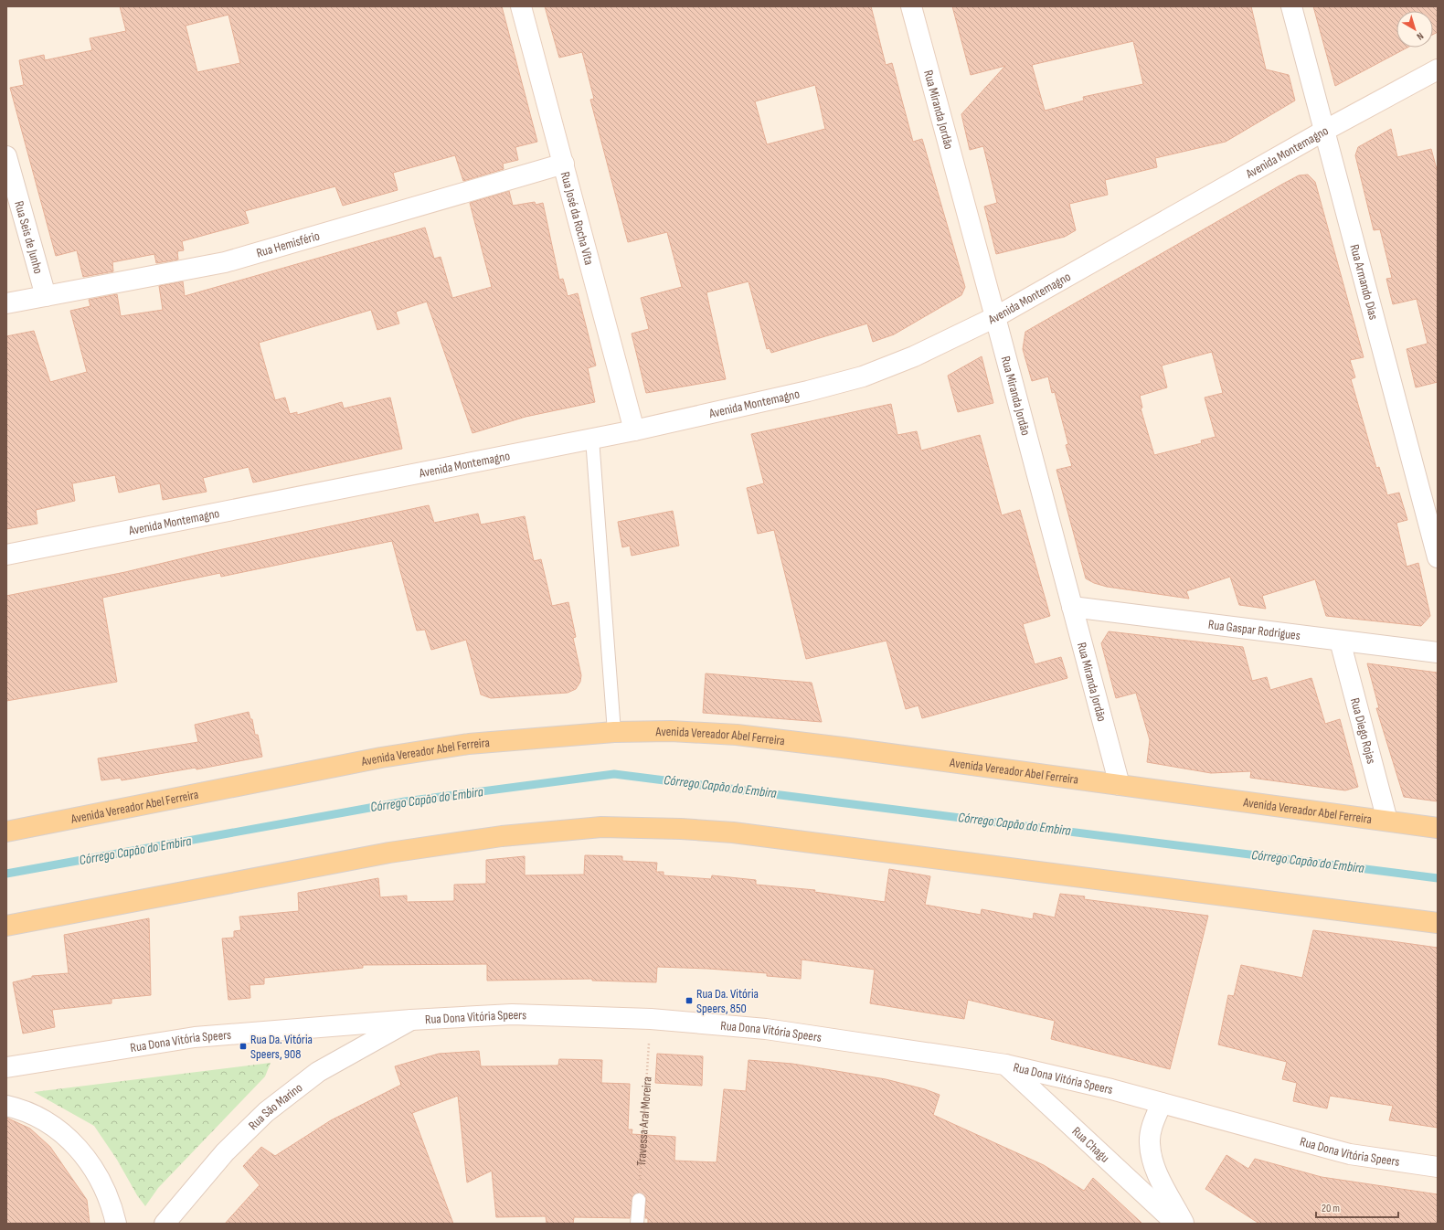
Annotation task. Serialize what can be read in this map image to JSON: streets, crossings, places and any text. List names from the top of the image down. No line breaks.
{"streets":{"main road":["Avenida Vereador Abel Ferreira"],"street":["Rua Miranda Jordão","Avenida Montemagno","Rua José da Rocha Vita","Rua Seis de Junho","Rua Hemisfério","Rua Armando Dias","Rua Gaspar Rodrigues","Rua Diego Rojas","Rua Dona Vitória Speers","Rua São Marino","Rua Chagu"],"path":["Travessa Aral Moreira"]},"crossings":[["Rua Miranda Jordão","Avenida Montemagno"],["Rua Miranda Jordão","Rua Gaspar Rodrigues"],["Rua Miranda Jordão","Avenida Vereador Abel Ferreira"],["Avenida Montemagno","Rua José da Rocha Vita"],["Avenida Montemagno","Rua Armando Dias"],["Rua José da Rocha Vita","Rua Hemisfério"],["Rua Seis de Junho","Rua Hemisfério"],["Rua Gaspar Rodrigues","Rua Diego Rojas"],["Rua Diego Rojas","Avenida Vereador Abel Ferreira"],["Rua Dona Vitória Speers","Rua São Marino"],["Rua Dona Vitória Speers","Travessa Aral Moreira"],["Rua Dona Vitória Speers","Rua Chagu"]],"water":["Córrego Capão do Embira"],"places":{"transit":["Rua Da. Vitória Speers, 850","Rua Da. Vitória Speers, 908"]},"scale_bar":"20 m","north":"bottom right"}
